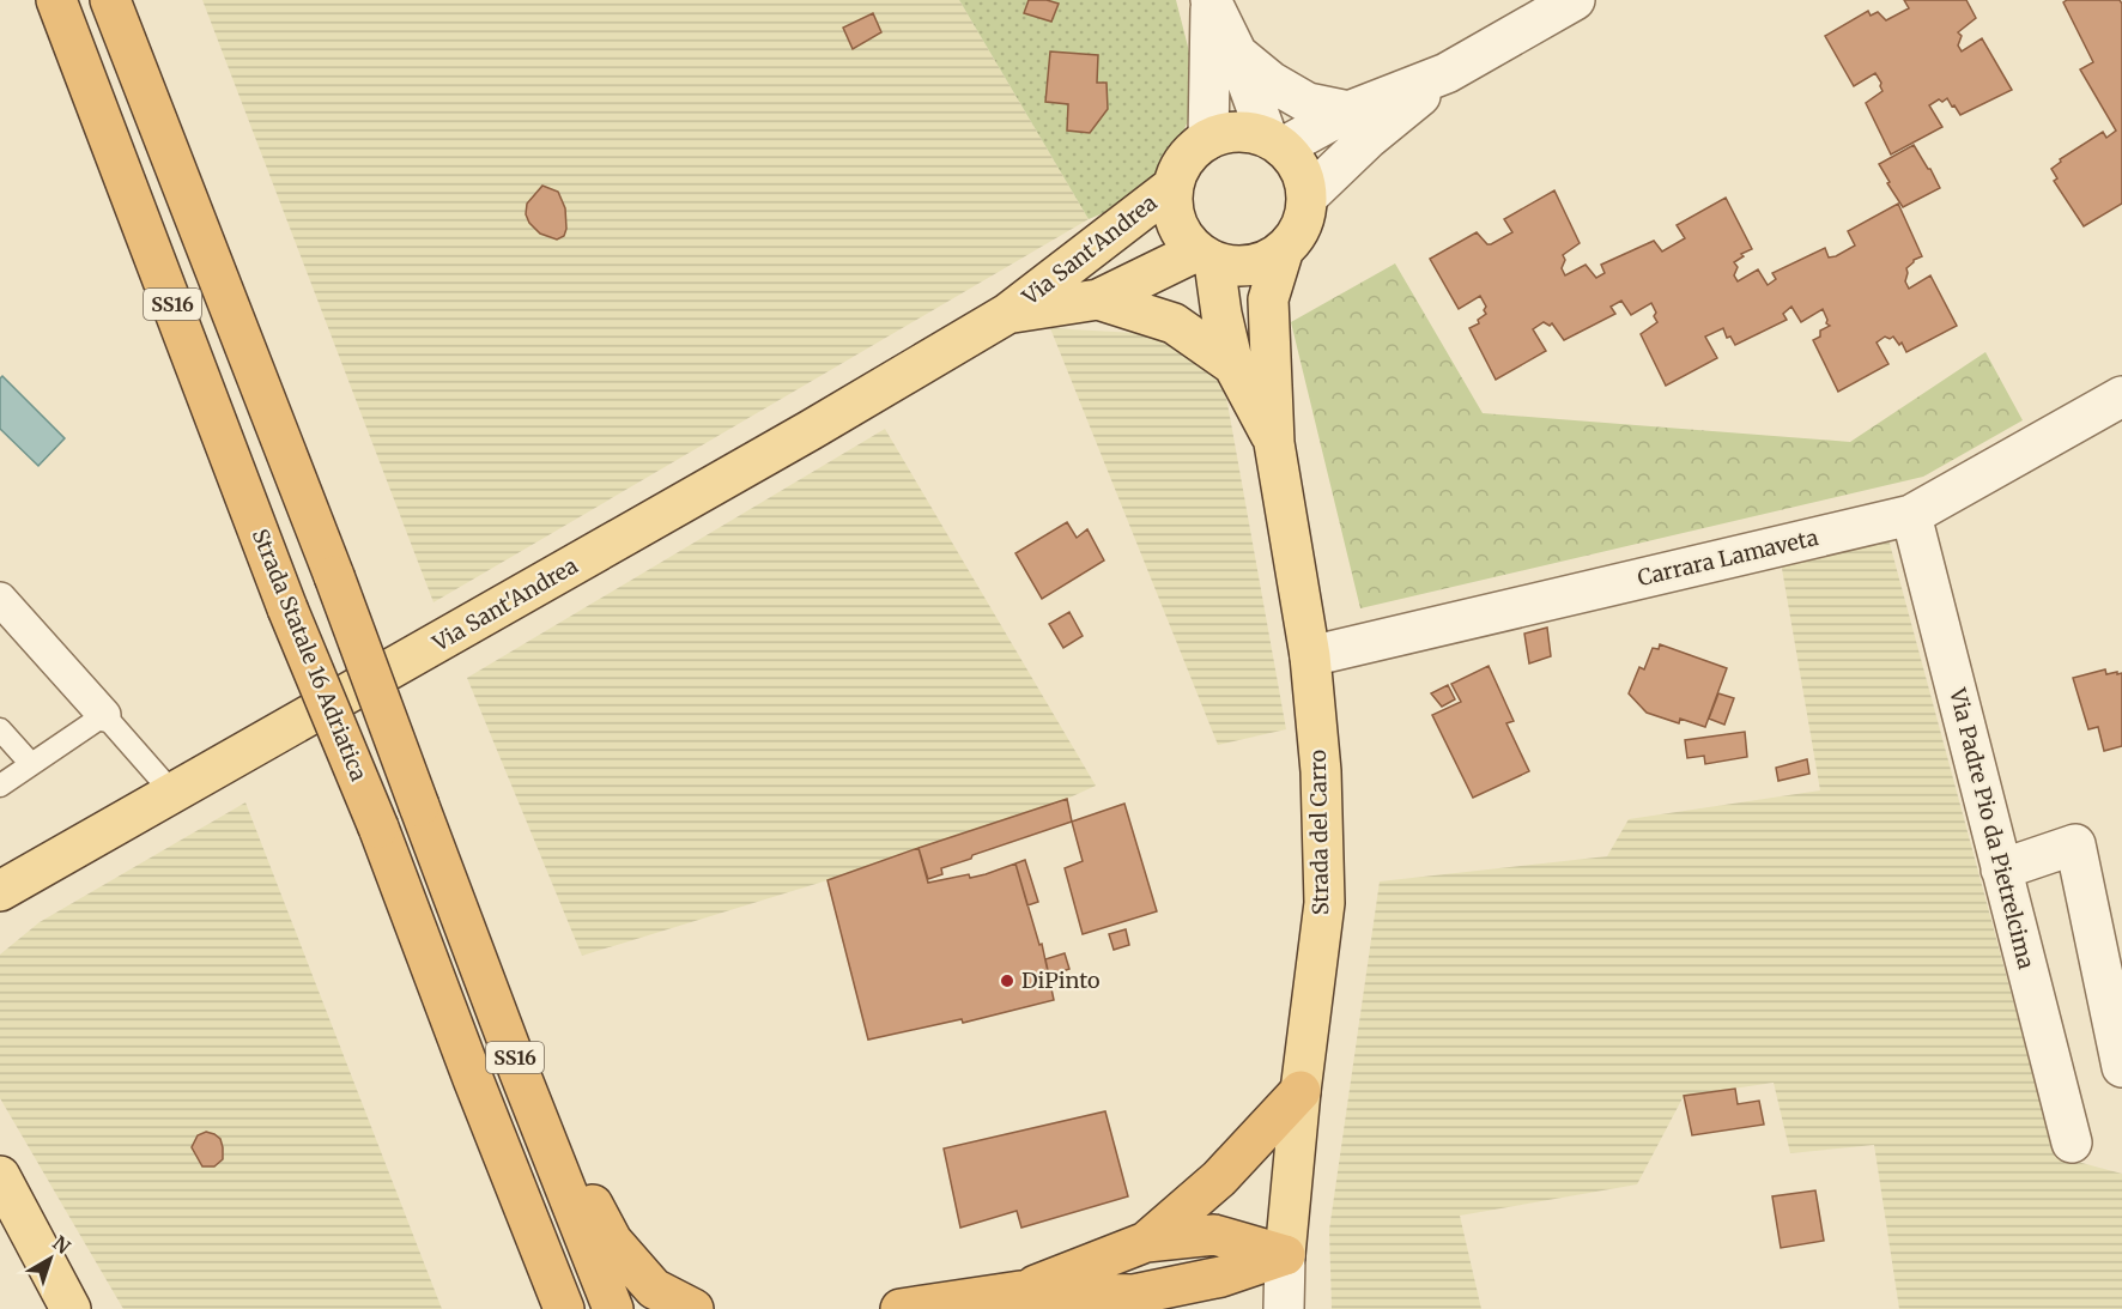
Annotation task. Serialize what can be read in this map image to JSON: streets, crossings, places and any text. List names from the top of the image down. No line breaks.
{"streets":{"highway":["SS16","Strada Statale 16 Adriatica"],"main road":["Via Sant'Andrea","Strada del Carro"],"street":["Carrara Lamaveta","Via Padre Pio da Pietrelcima"]},"crossings":[["Via Sant'Andrea","Strada del Carro"],["Carrara Lamaveta","Via Padre Pio da Pietrelcima"],["Carrara Lamaveta","Strada del Carro"]],"places":["DiPinto"],"north":"top right"}
